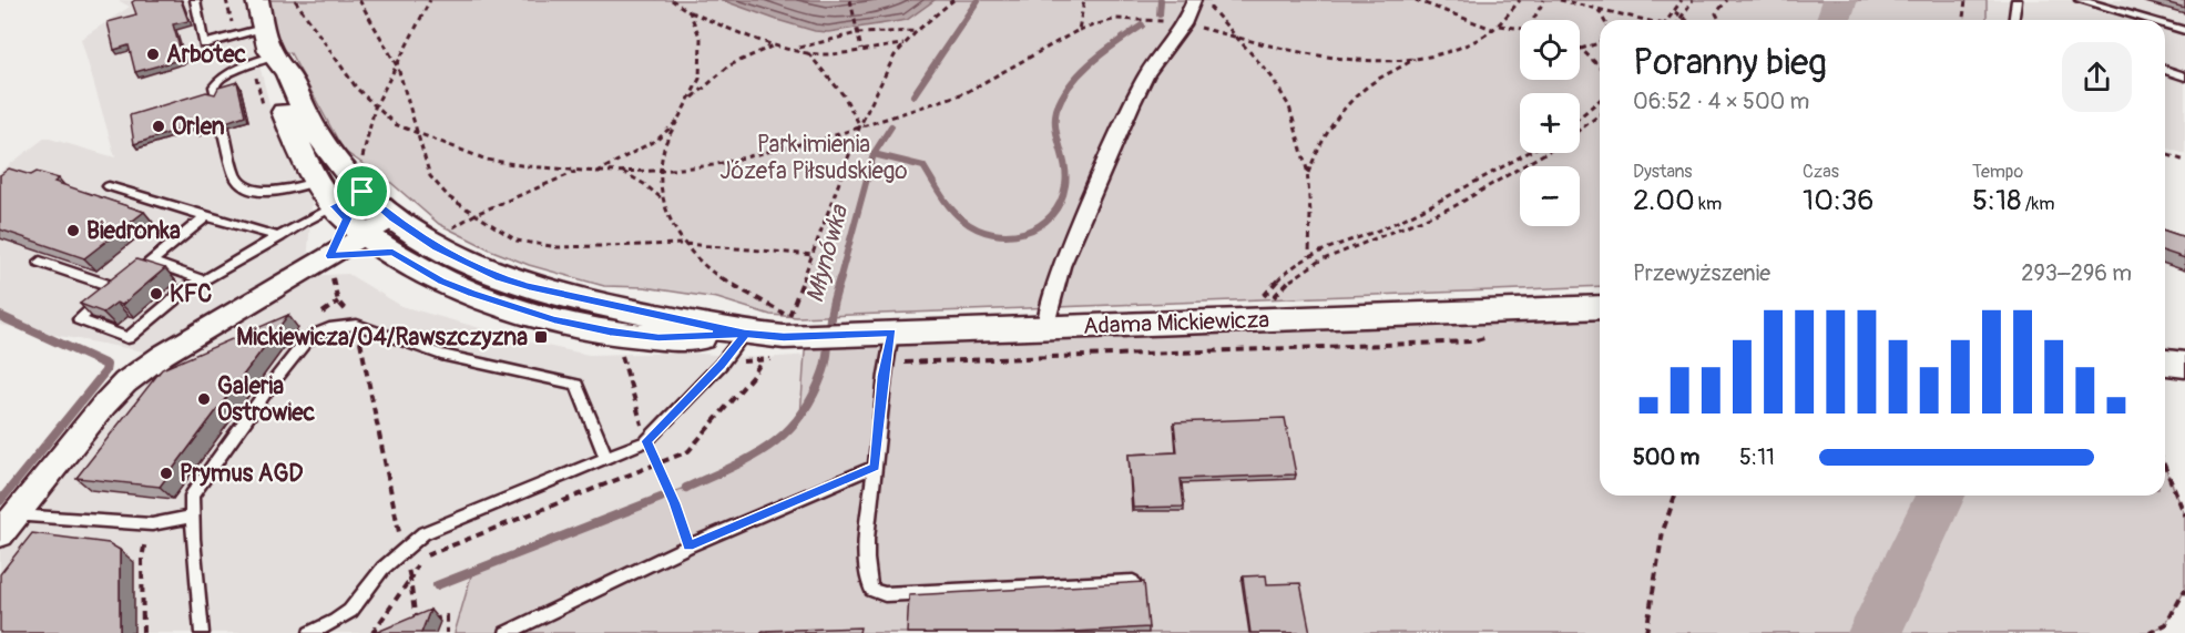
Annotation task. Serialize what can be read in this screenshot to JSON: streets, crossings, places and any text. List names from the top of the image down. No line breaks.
{"streets":{"street":["Adama Mickiewicza"]},"water":["Młynówka"],"parks":["Park imienia Józefa Piłsudskiego"],"places":{"other":["Arbotec","Orlen","Biedronka","KFC","Galeria Ostrowiec","Prymus AGD"],"transit":["Mickiewicza/04/Rawszczyzna"]},"page":{"map_buttons":["+","−"],"heading":["Poranny bieg","06:52 · 4 × 500 m"],"stats":[["Dystans","2.00 km"],["Czas","10:36"],["Tempo","5:18 /km"]],"chart":["Przewyższenie","293–296 m"],"list":[{"name":"500 m","note":"5:11"}]}}
